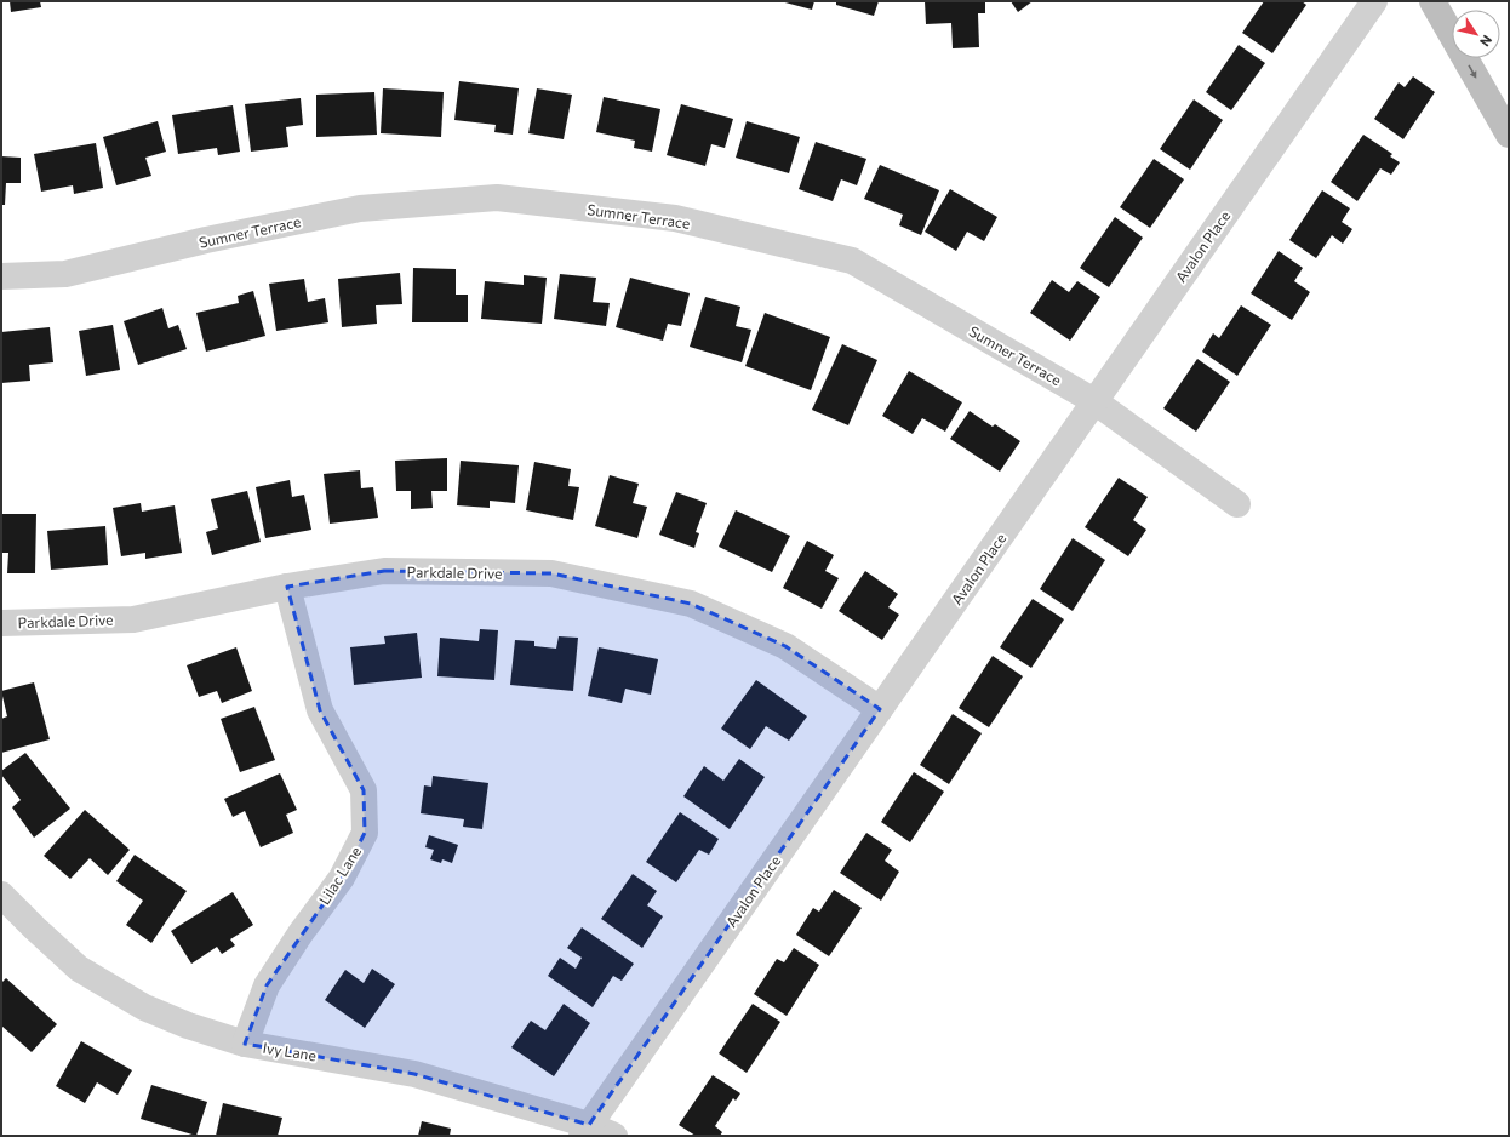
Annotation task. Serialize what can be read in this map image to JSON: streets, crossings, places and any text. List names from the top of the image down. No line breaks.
{"streets":{"street":["Sumner Terrace","Avalon Place","Parkdale Drive","Lilac Lane","Ivy Lane"]},"crossings":[["Sumner Terrace","Avalon Place"],["Avalon Place","Parkdale Drive"],["Avalon Place","Ivy Lane"],["Parkdale Drive","Lilac Lane"],["Lilac Lane","Ivy Lane"]],"north":"bottom right"}
